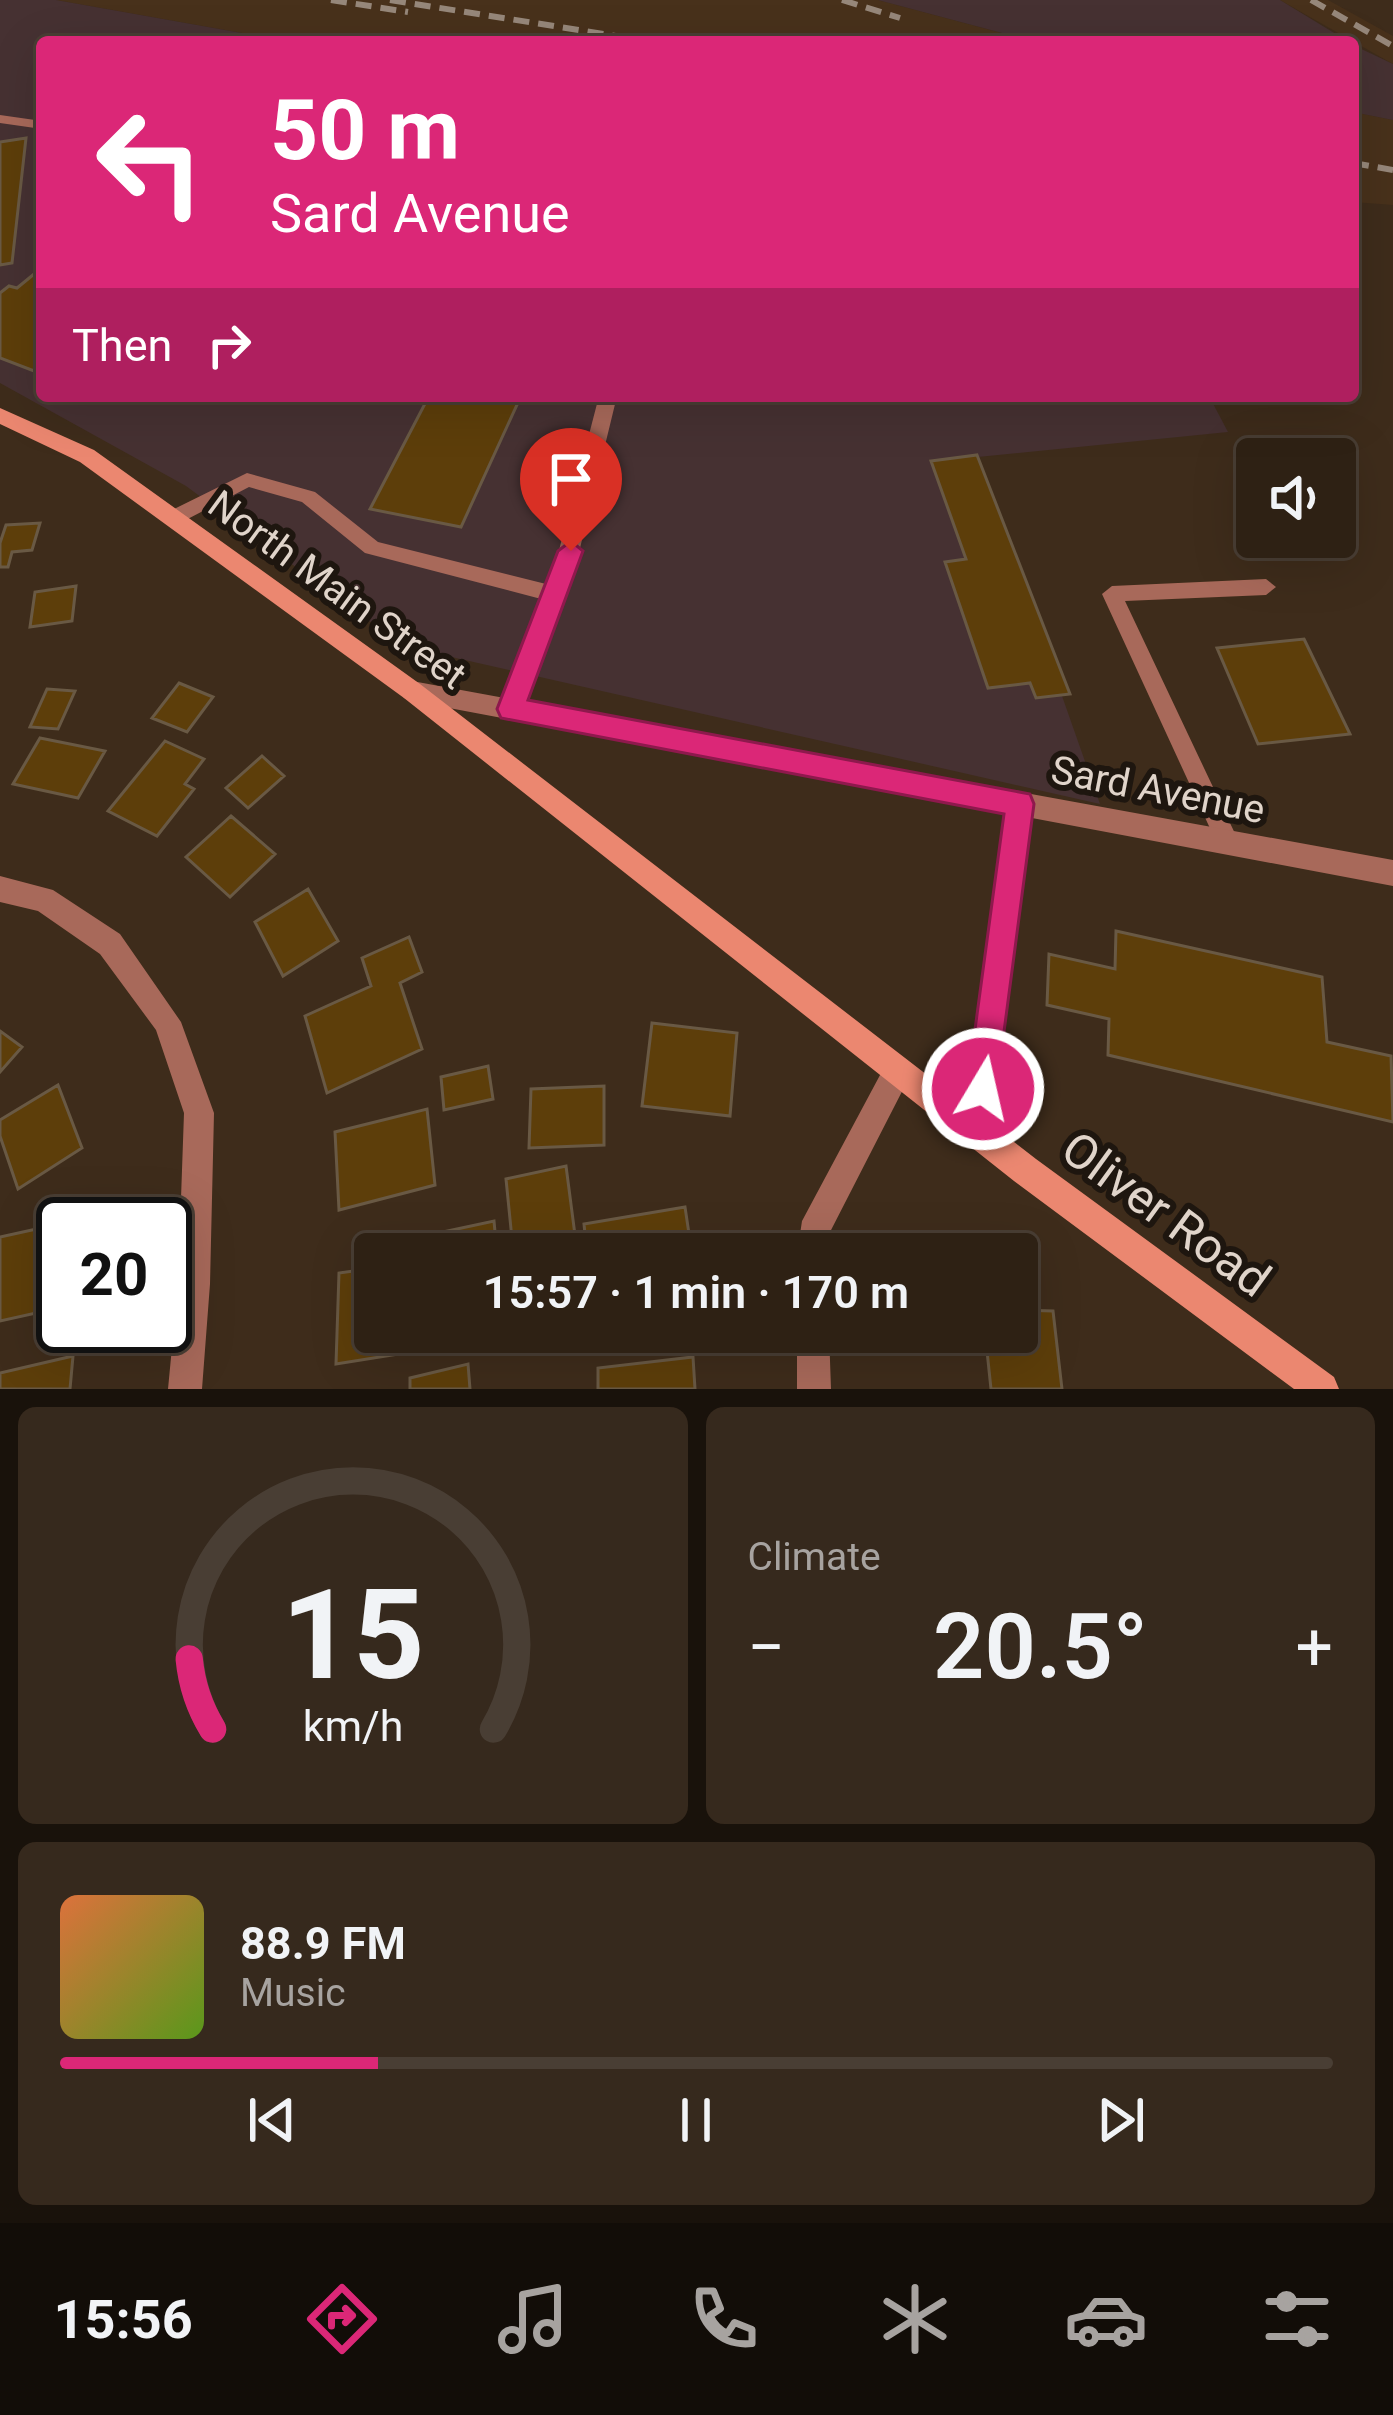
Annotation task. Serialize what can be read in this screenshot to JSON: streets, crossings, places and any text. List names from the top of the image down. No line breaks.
{"streets":{"street":["North Main Street","Sard Avenue","Oliver Road"]},"crossings":[["North Main Street","Sard Avenue"],["North Main Street","Oliver Road"]],"page":{"turn":["50 m","Sard Avenue"],"then":"Then","limit":"20","trip":"15:57 · 1 min · 170 m","tile":"Climate","heat":["−","20.5°","+"],"song":["88.9 FM","Music"],"tabs":"15:56","gauge":["15","km/h"]}}
